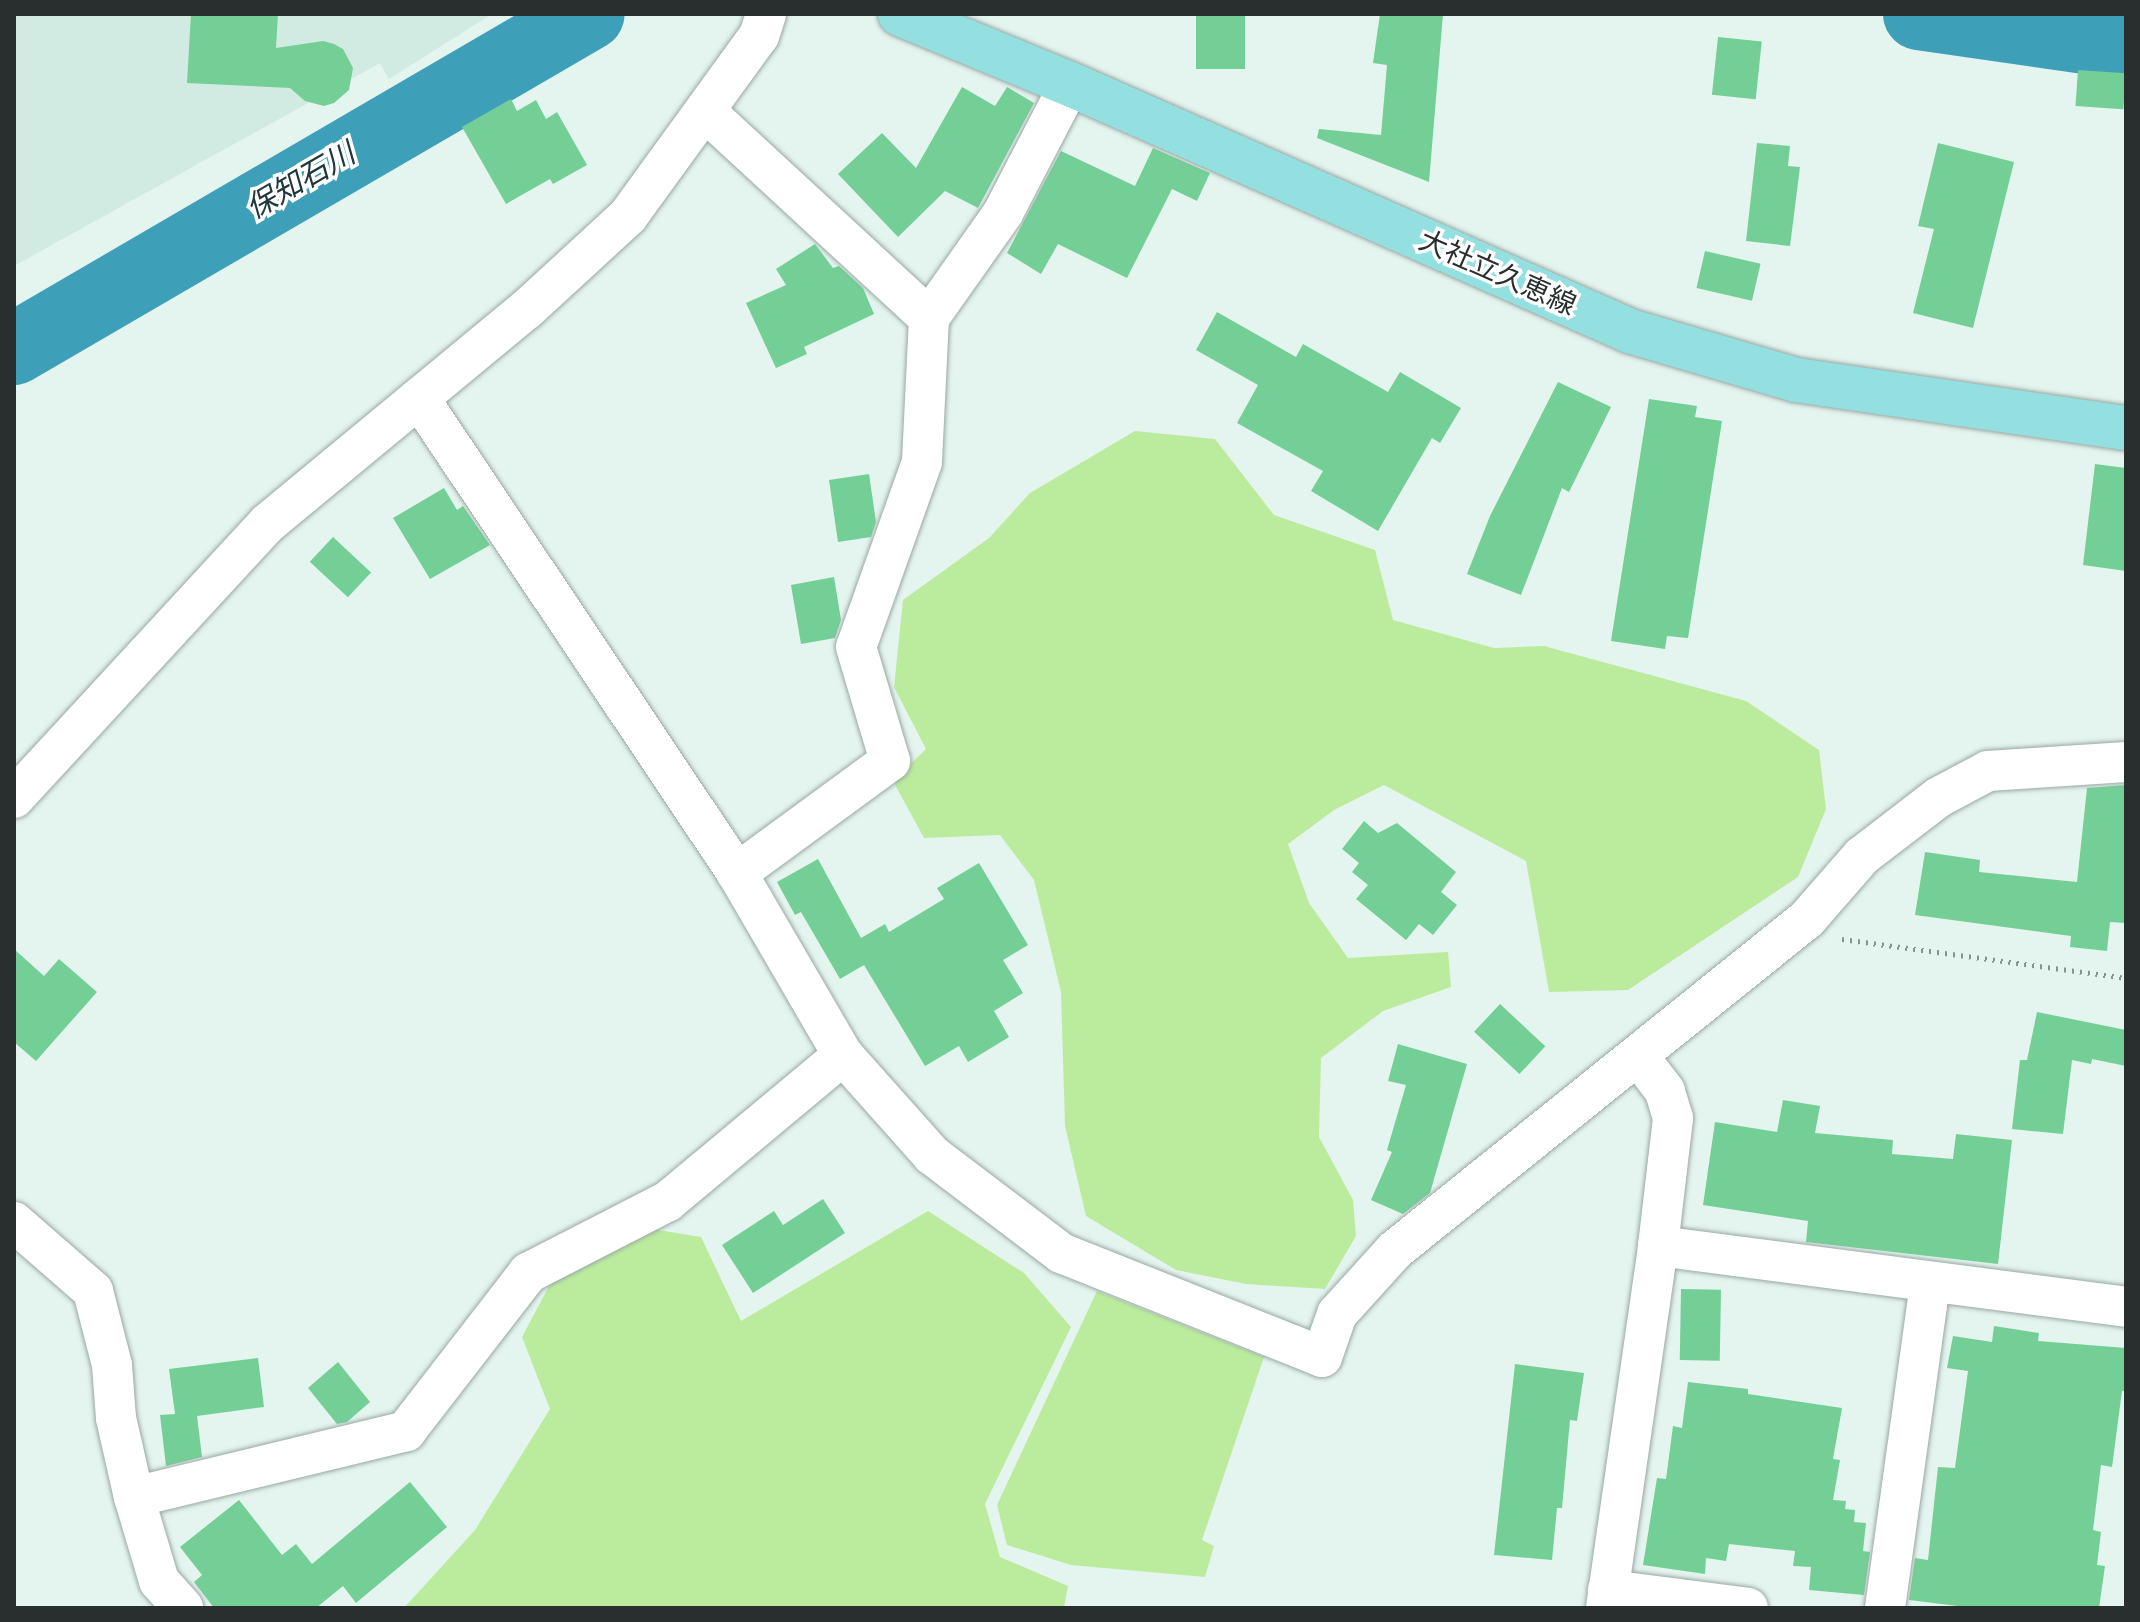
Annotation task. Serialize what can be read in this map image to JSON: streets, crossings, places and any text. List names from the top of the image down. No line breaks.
{"streets":{"main road":["大社立久恵線"]},"water":["保知石川"]}
